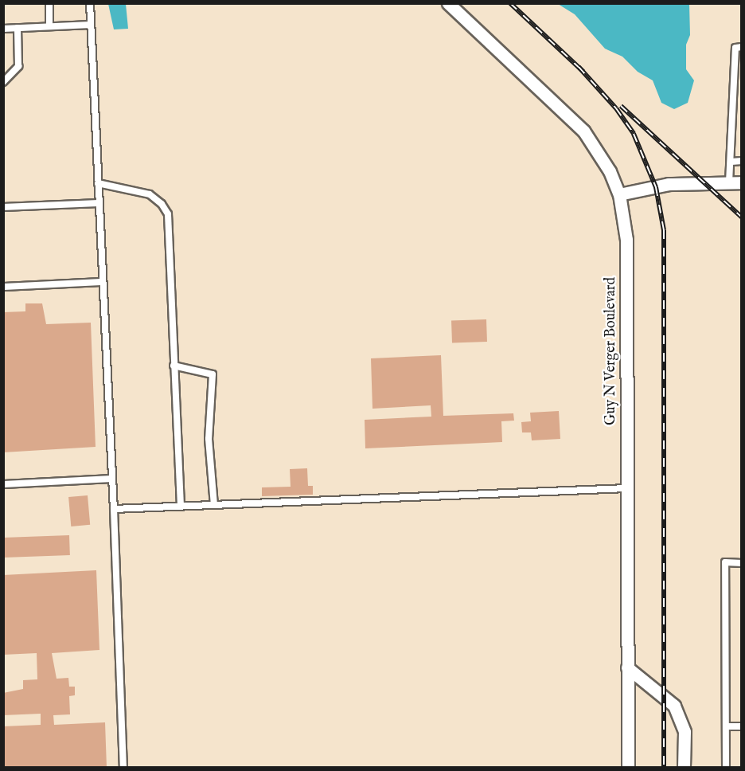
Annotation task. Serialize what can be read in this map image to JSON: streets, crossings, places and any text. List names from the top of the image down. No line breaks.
{"streets":{"street":["Guy N Verger Boulevard"]}}
